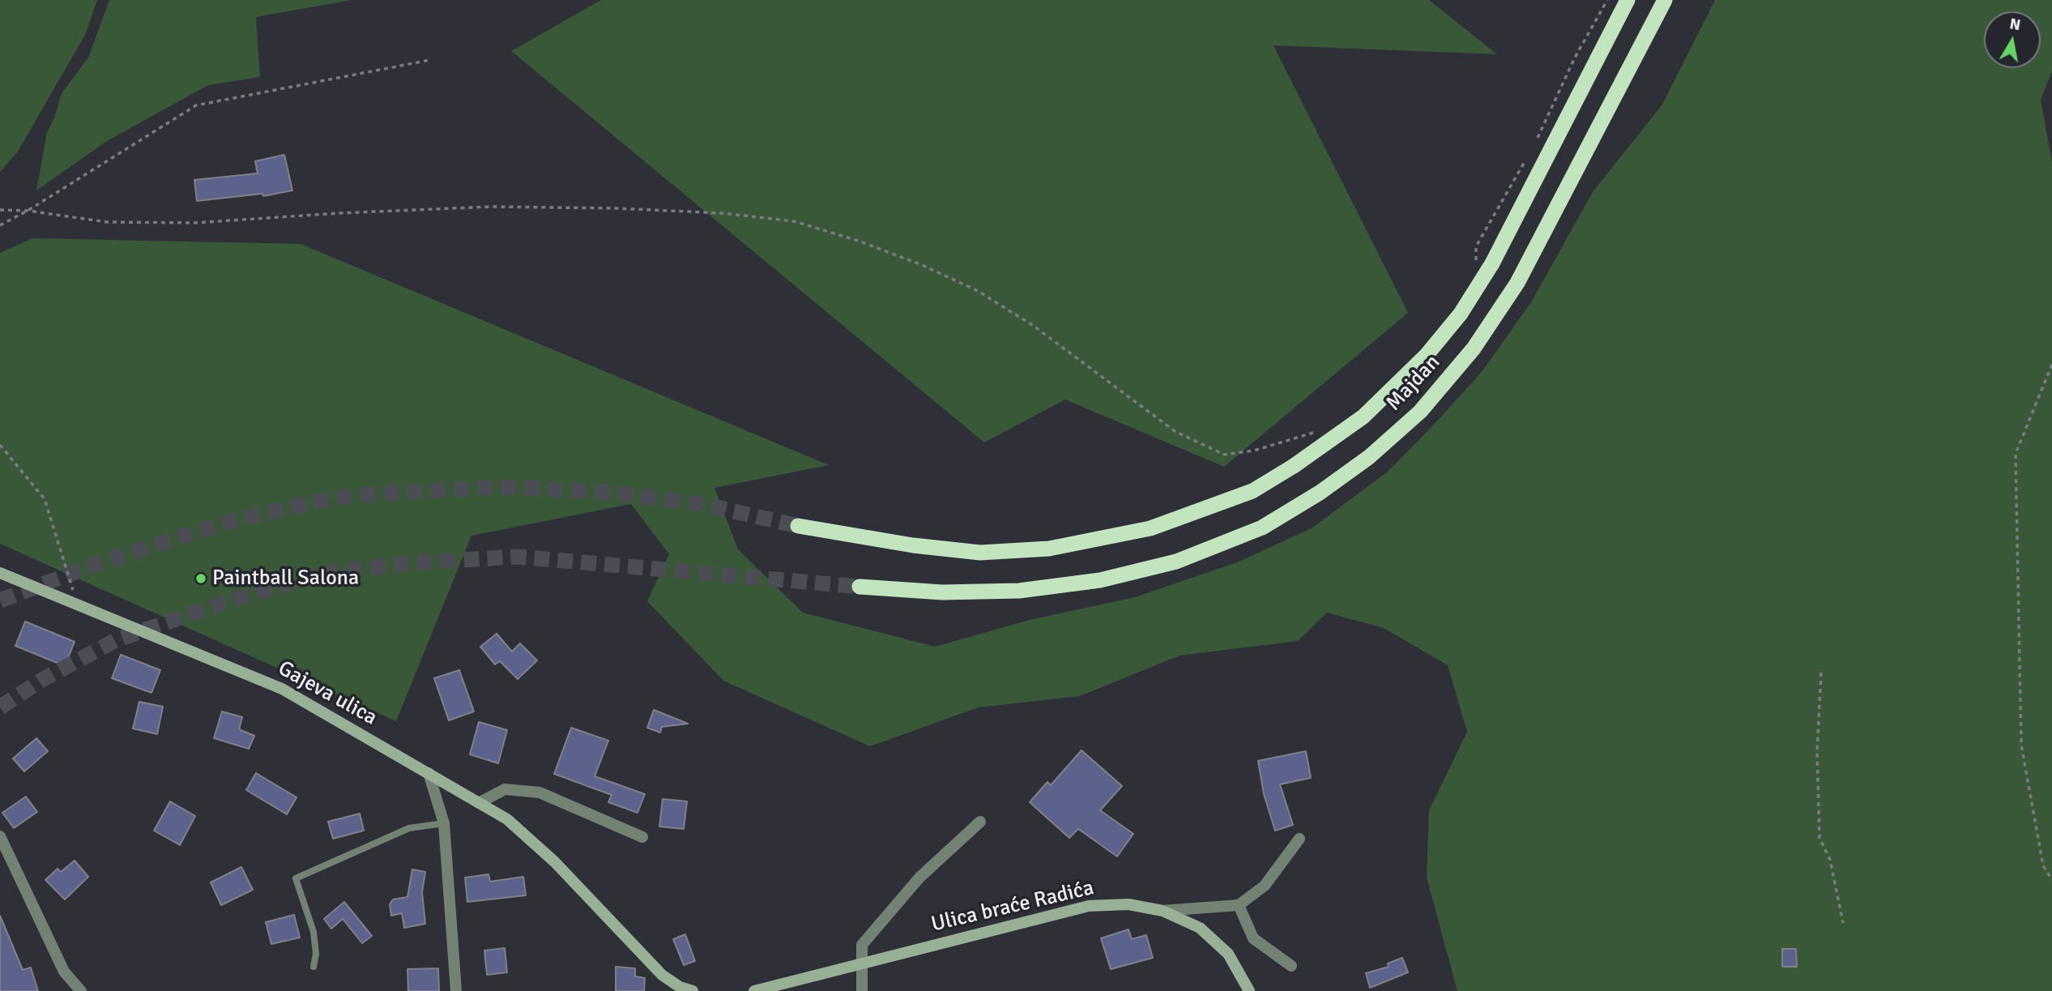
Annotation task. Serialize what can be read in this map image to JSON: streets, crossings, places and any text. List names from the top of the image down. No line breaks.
{"streets":{"highway":["Majdan"],"main road":["Gajeva ulica","Ulica braće Radića"]},"places":["Paintball Salona"],"north":"top"}
